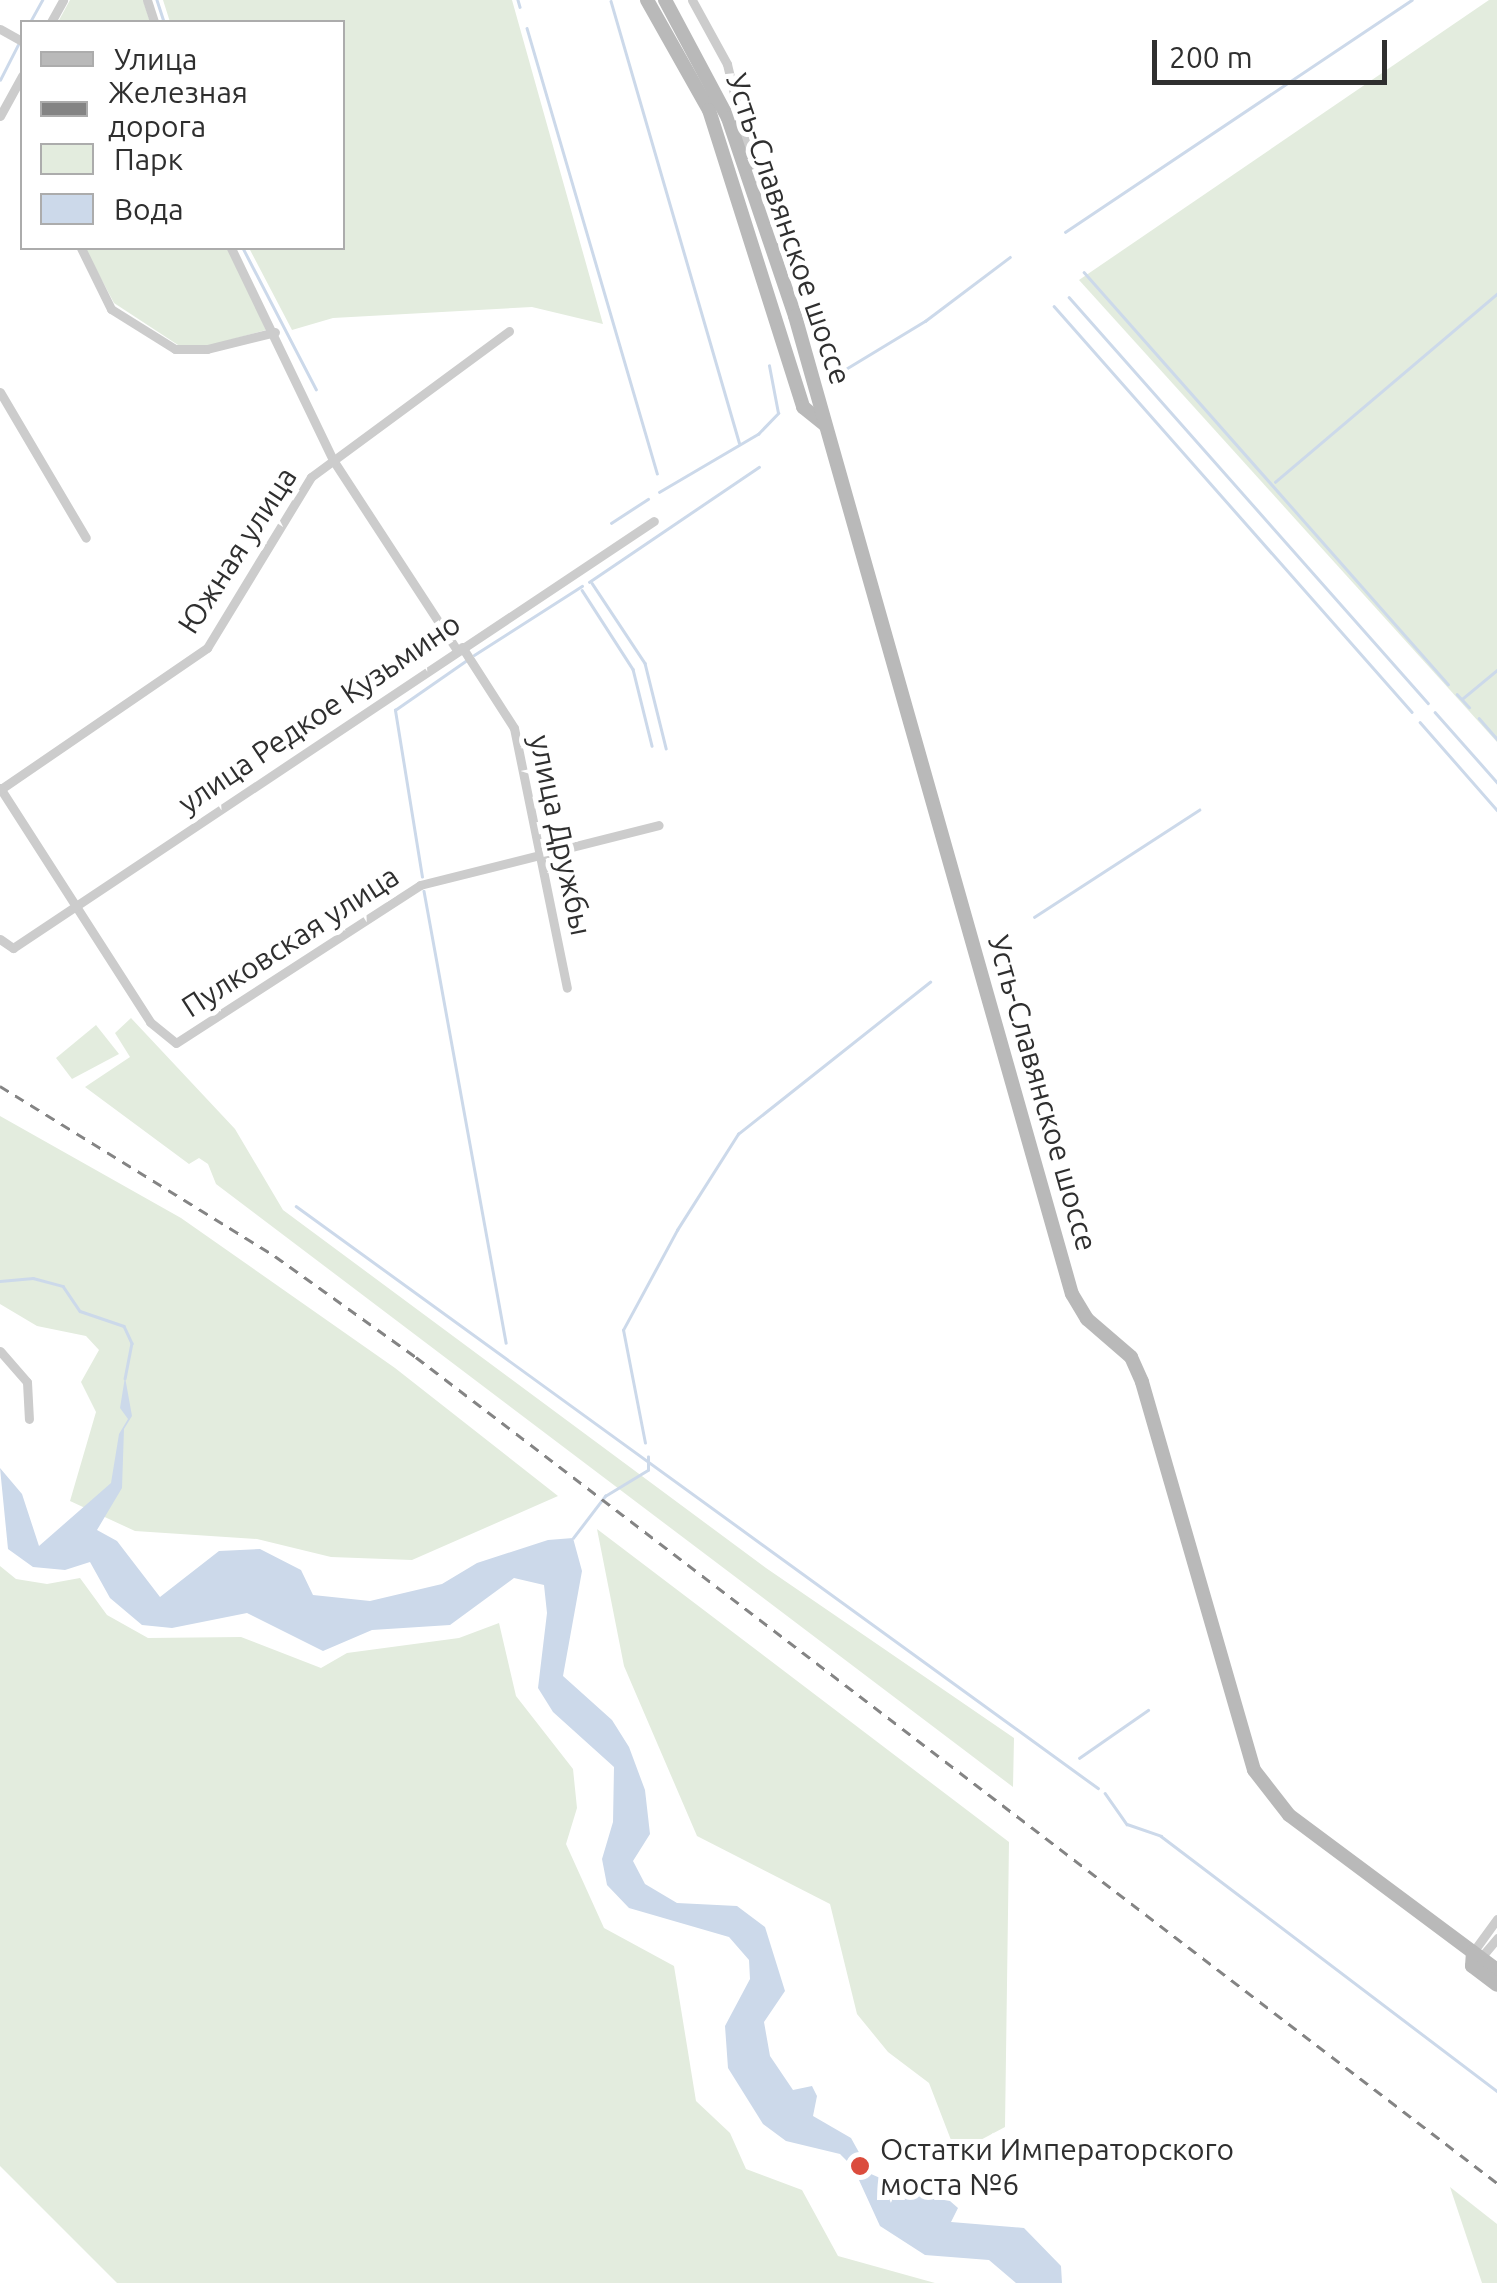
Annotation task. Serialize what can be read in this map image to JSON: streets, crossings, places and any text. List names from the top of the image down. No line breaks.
{"streets":{"street":["Усть-Славянское шоссе","Южная улица","улица Редкое Кузьмино","улица Дружбы","Пулковская улица"]},"crossings":[["Южная улица","улица Дружбы"],["улица Редкое Кузьмино","улица Дружбы"],["улица Редкое Кузьмино","Пулковская улица"],["улица Дружбы","Пулковская улица"]],"places":["Остатки Императорского моста №6"],"legend":["Улица","Железная дорога","Парк","Вода"],"scale_bar":"200 m"}
